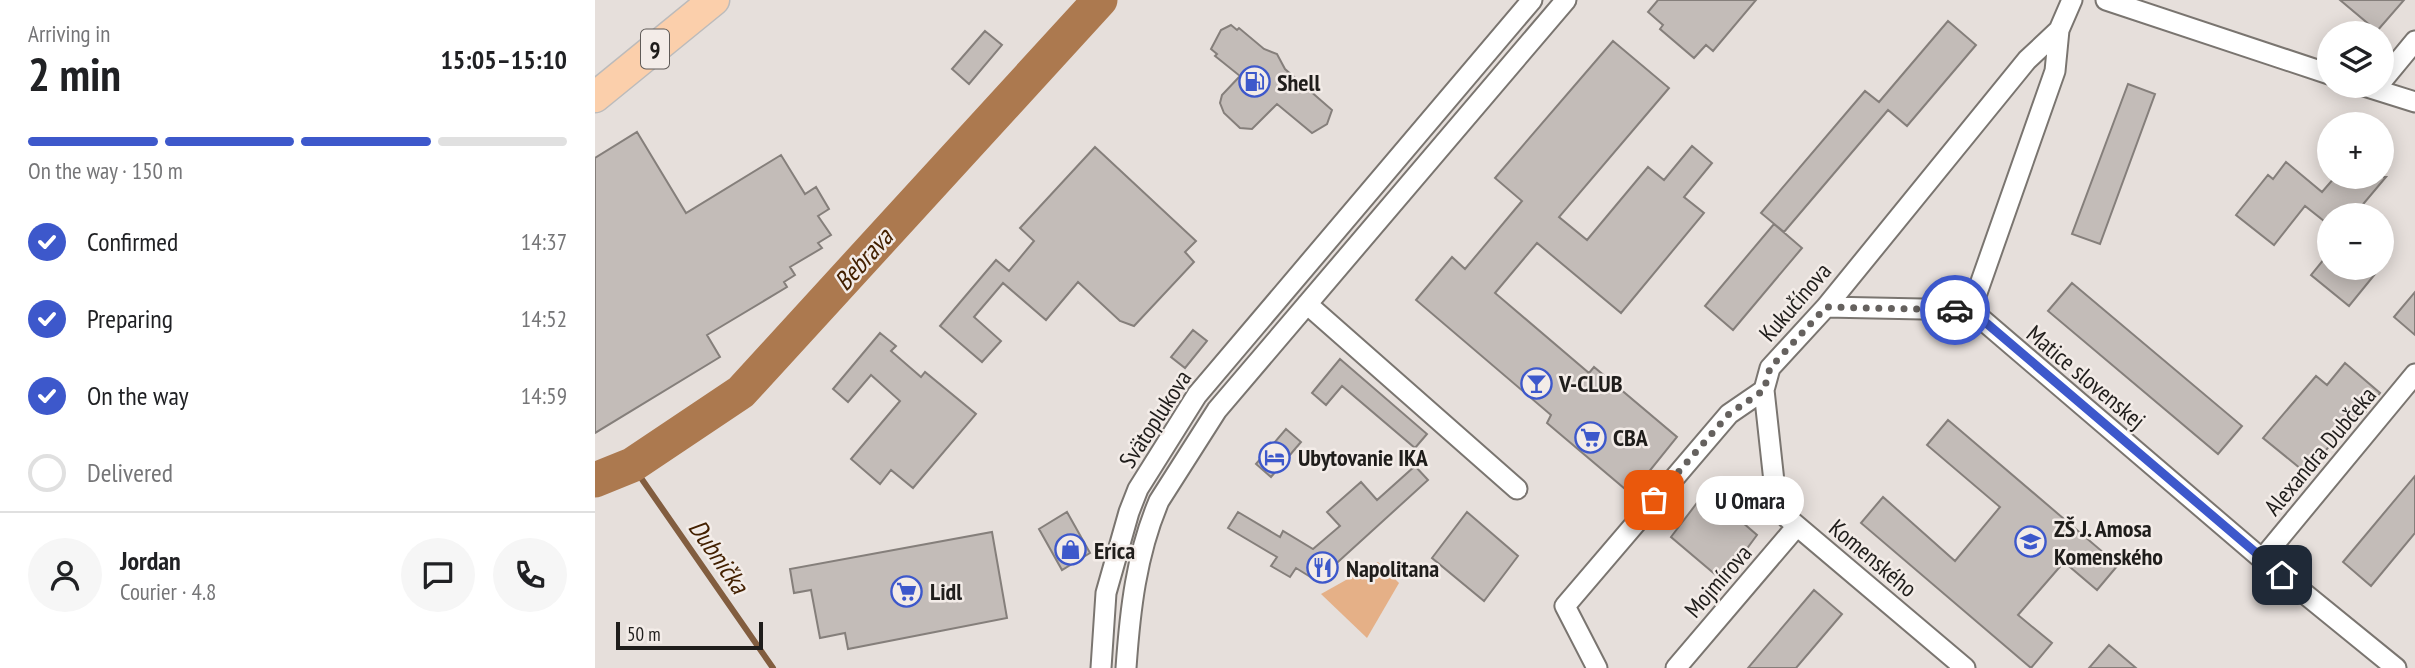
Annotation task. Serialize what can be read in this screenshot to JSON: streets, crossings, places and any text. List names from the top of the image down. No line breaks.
{"streets":{"main road":["9"],"street":["Kukučínova","Matice slovenskej","Svätoplukova","Alexandra Dubčeka","Komenského","Mojmírova"]},"crossings":[["Kukučínova","Komenského"],["Matice slovenskej","Alexandra Dubčeka"],["Komenského","Mojmírova"]],"water":["Bebrava","Dubnička"],"places":{"fuel station":["Shell"],"bar":["V-CLUB"],"supermarket":["CBA","Lidl"],"hotel":["Ubytovanie IKA"],"other":["U Omara"],"school or university":["ZŠ J. Amosa Komenského"],"shop":["Erica"],"restaurant":["Napolitana"]},"scale_bar":"50 m","page":{"heading":["2 min","Arriving in","15:05–15:10"],"panel":["Jordan","Courier · 4.8"],"map_buttons":["+","−"],"bar":"On the way · 150 m","list":[["Confirmed","14:37"],["Preparing","14:52"],["On the way","14:59"],"Delivered"],"bubble":"U Omara","scale":"50 m"}}
